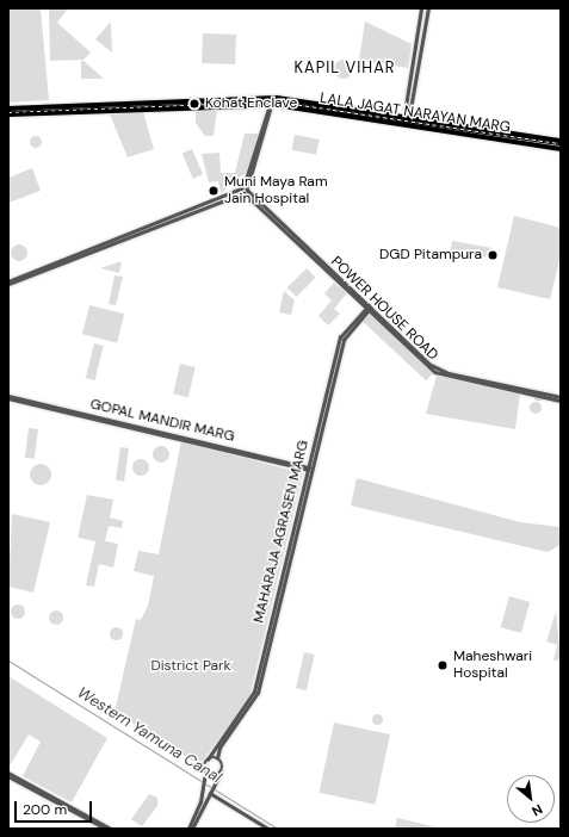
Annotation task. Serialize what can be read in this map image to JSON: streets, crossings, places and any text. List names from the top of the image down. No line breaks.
{"streets":{"main road":["LALA JAGAT NARAYAN MARG"],"street":["POWER HOUSE ROAD","GOPAL MANDIR MARG","MAHARAJA AGRASEN MARG"]},"crossings":[["POWER HOUSE ROAD","MAHARAJA AGRASEN MARG"],["GOPAL MANDIR MARG","MAHARAJA AGRASEN MARG"]],"districts":["KAPIL VIHAR"],"water":["Western Yamuna Canal"],"parks":["District Park"],"places":["Kohat Enclave","Muni Maya Ram Jain Hospital","DGD Pitampura","Maheshwari Hospital"],"scale_bar":"200 m","north":"bottom right"}
